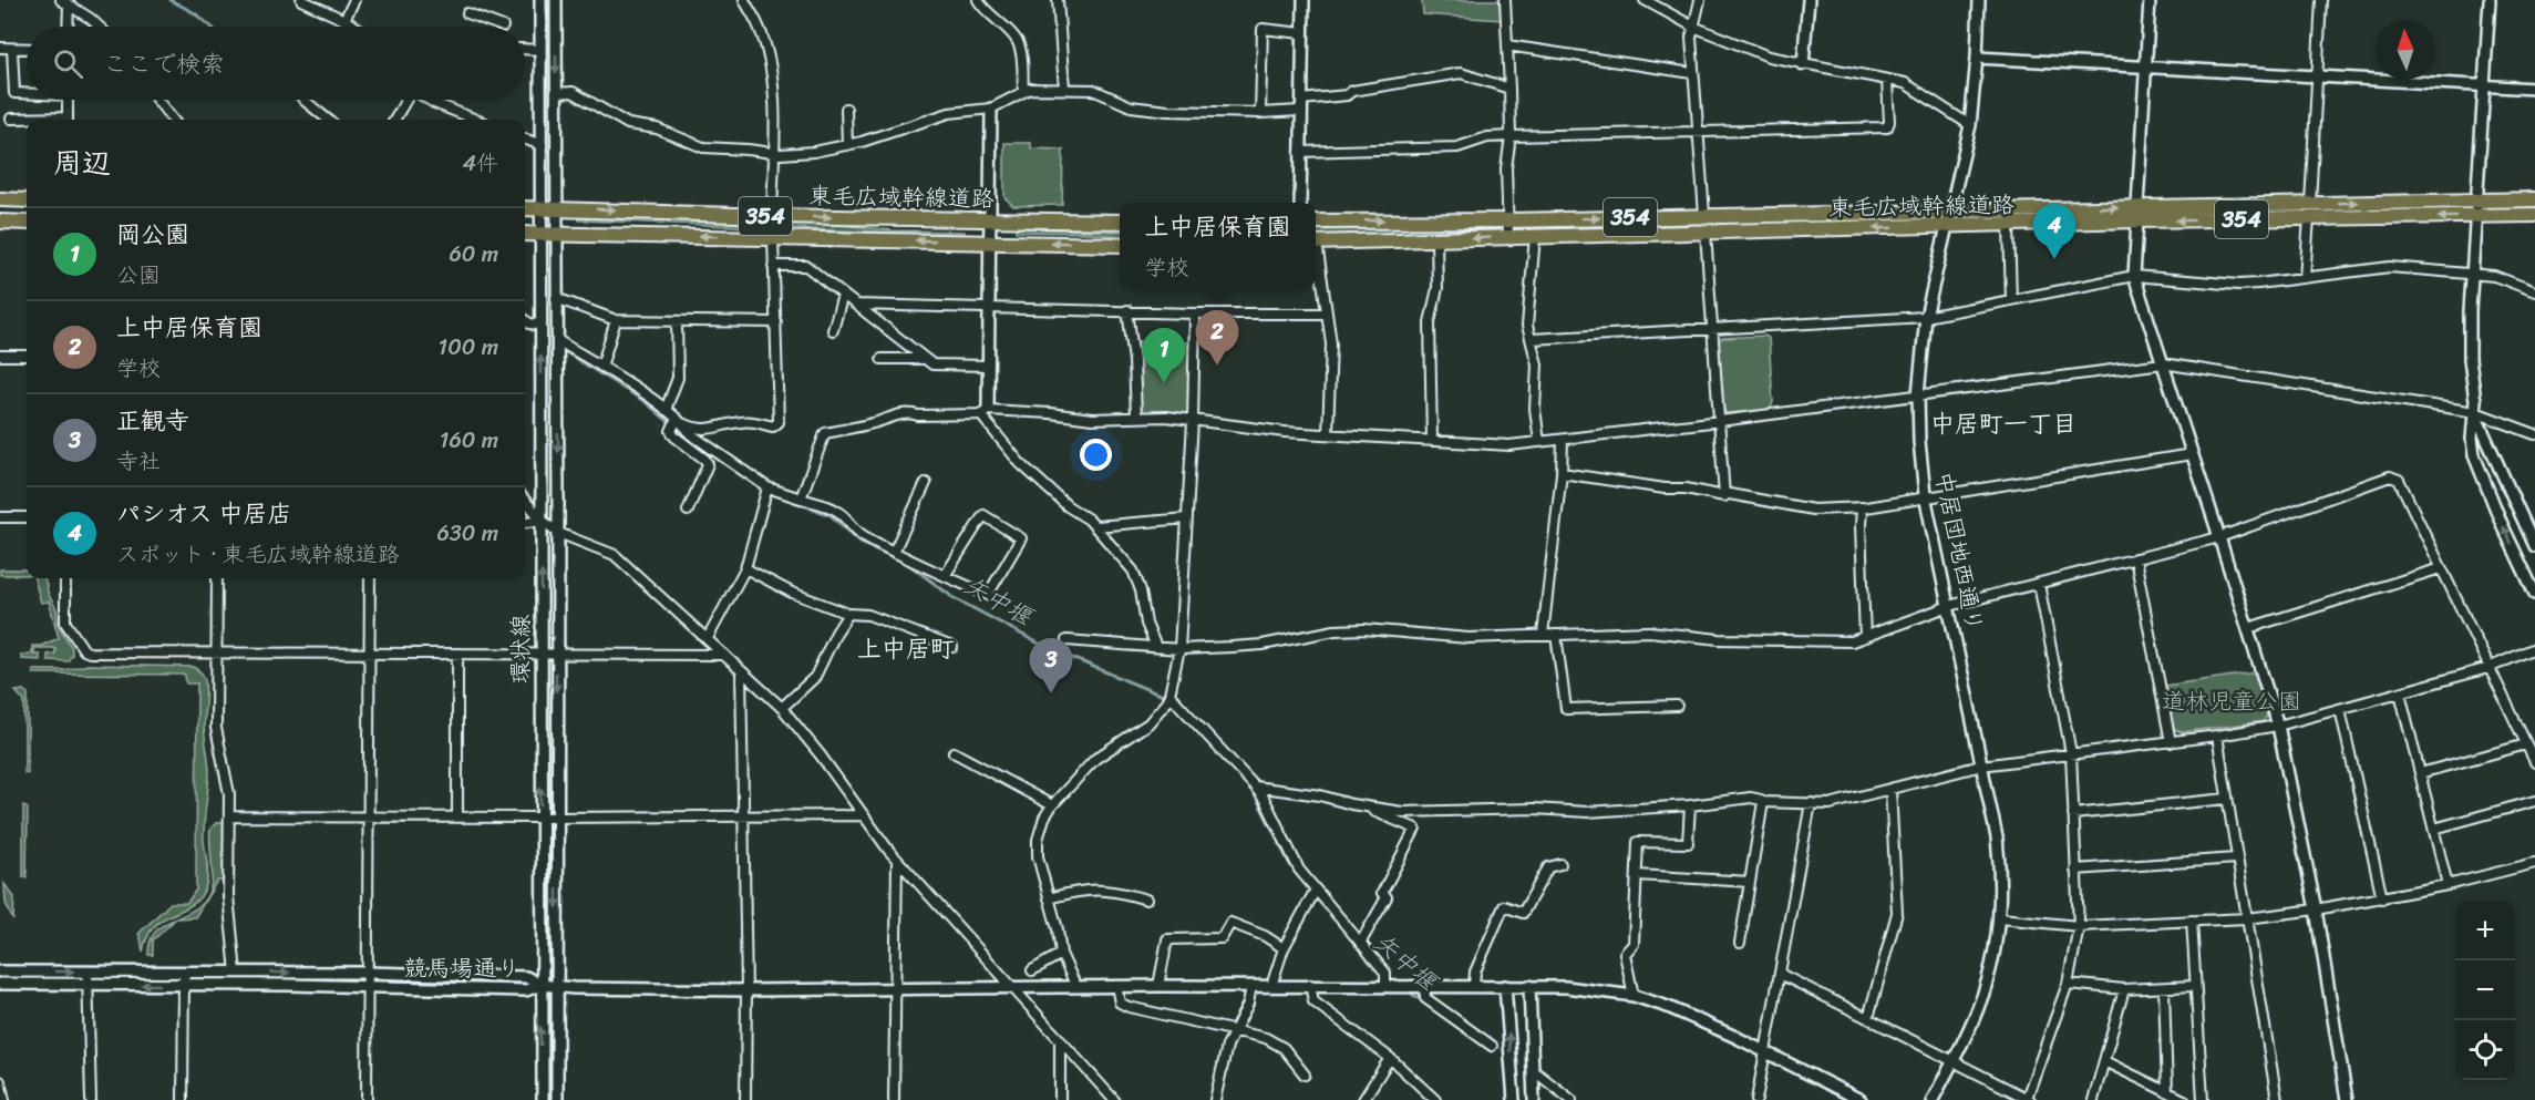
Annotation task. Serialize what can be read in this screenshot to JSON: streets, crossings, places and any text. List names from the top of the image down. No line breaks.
{"streets":{"highway":["東毛広域幹線道路","354"],"street":["中居団地西通り","環状線","競馬場通り"]},"crossings":[["東毛広域幹線道路","中居団地西通り"],["東毛広域幹線道路","環状線"],["環状線","競馬場通り"]],"districts":["中居町一丁目","上中居町"],"water":["矢中堰"],"parks":["道林児童公園"],"north":"top","page":{"search":"ここで検索","heading":["周辺","4件"],"popup":["上中居保育園","学校"],"pins":["4","2","1","3"],"list":[{"mark":"1","name":"岡公園","note":"公園","value":"60 m"},{"mark":"2","name":"上中居保育園","note":"学校","value":"100 m"},{"mark":"3","name":"正観寺","note":"寺社","value":"160 m"},{"mark":"4","name":"パシオス 中居店","note":"スポット · 東毛広域幹線道路","value":"630 m"}],"map_buttons":["+","−"]}}
